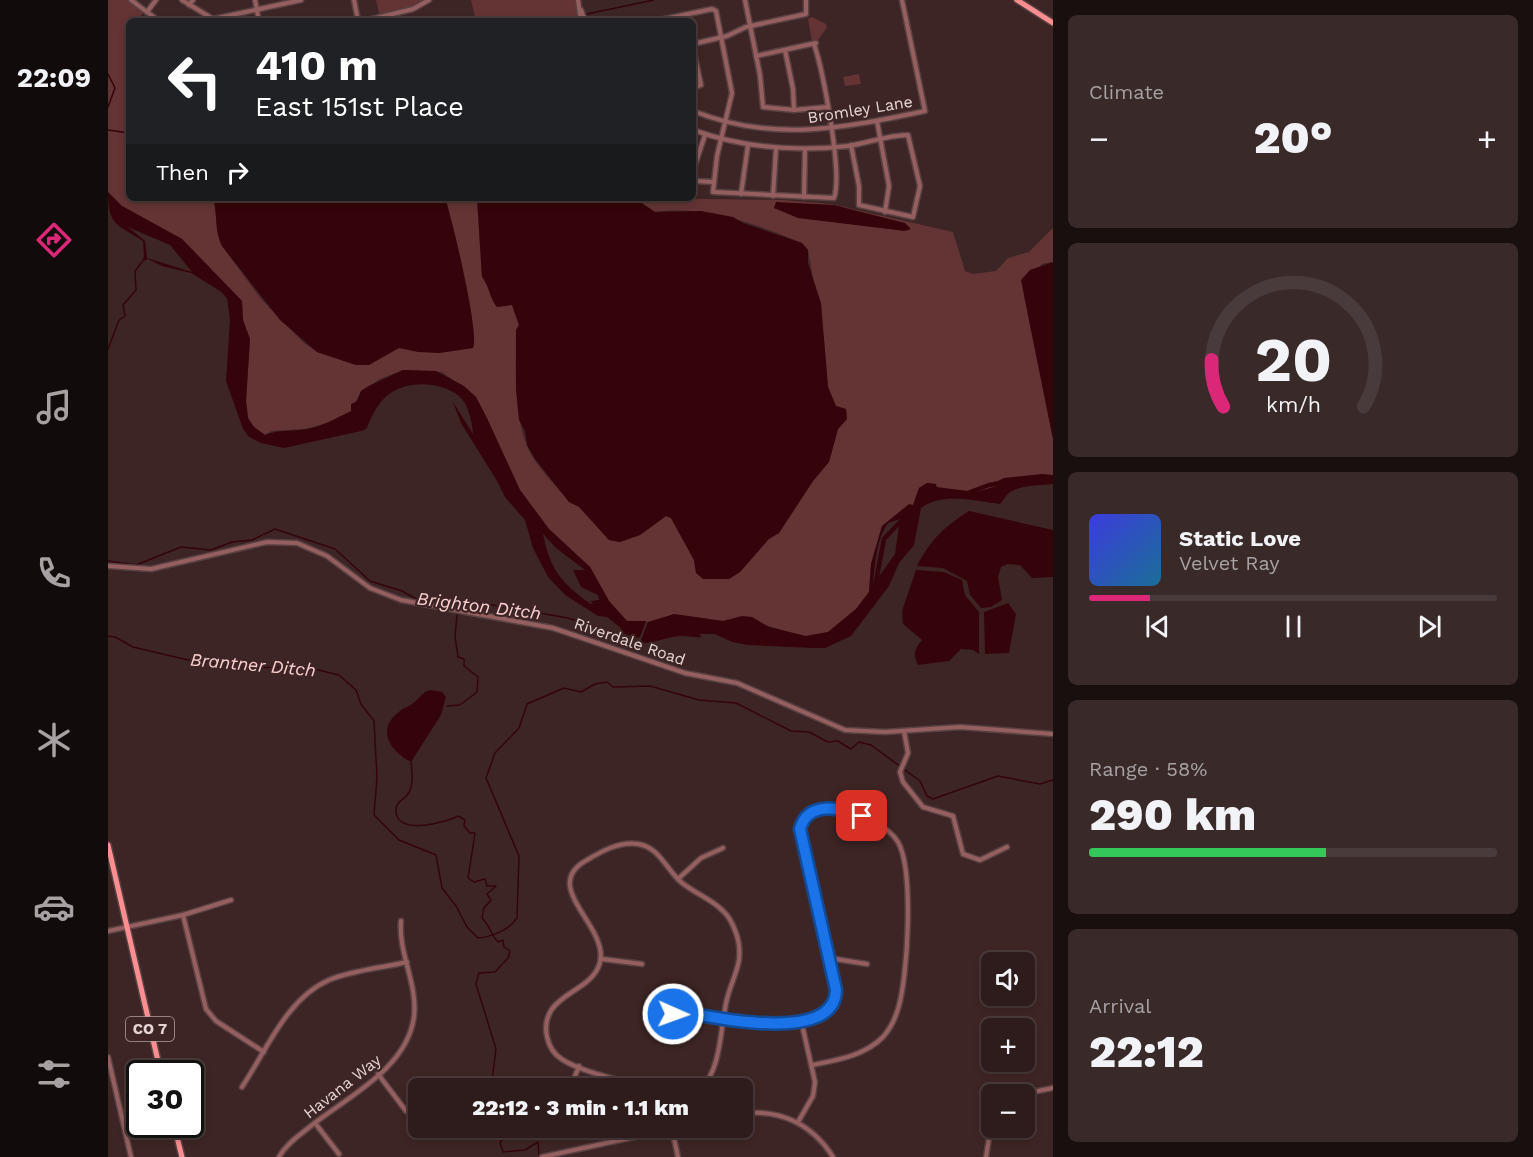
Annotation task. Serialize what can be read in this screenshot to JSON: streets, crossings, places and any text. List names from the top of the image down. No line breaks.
{"streets":{"main road":["CO 7"],"street":["Bromley Lane","Riverdale Road","Havana Way"]},"water":["Brighton Ditch","Brantner Ditch"],"page":{"tabs":"22:09","tile":["Climate",["Range · 58%","290 km"],["Arrival","22:12"]],"turn":["410 m","East 151st Place"],"heat":["−","20°","+"],"then":"Then","song":["Static Love","Velvet Ray"],"map_buttons":["+","−"],"limit":"30","trip":"22:12 · 3 min · 1.1 km","gauge":["20","km/h"]}}
